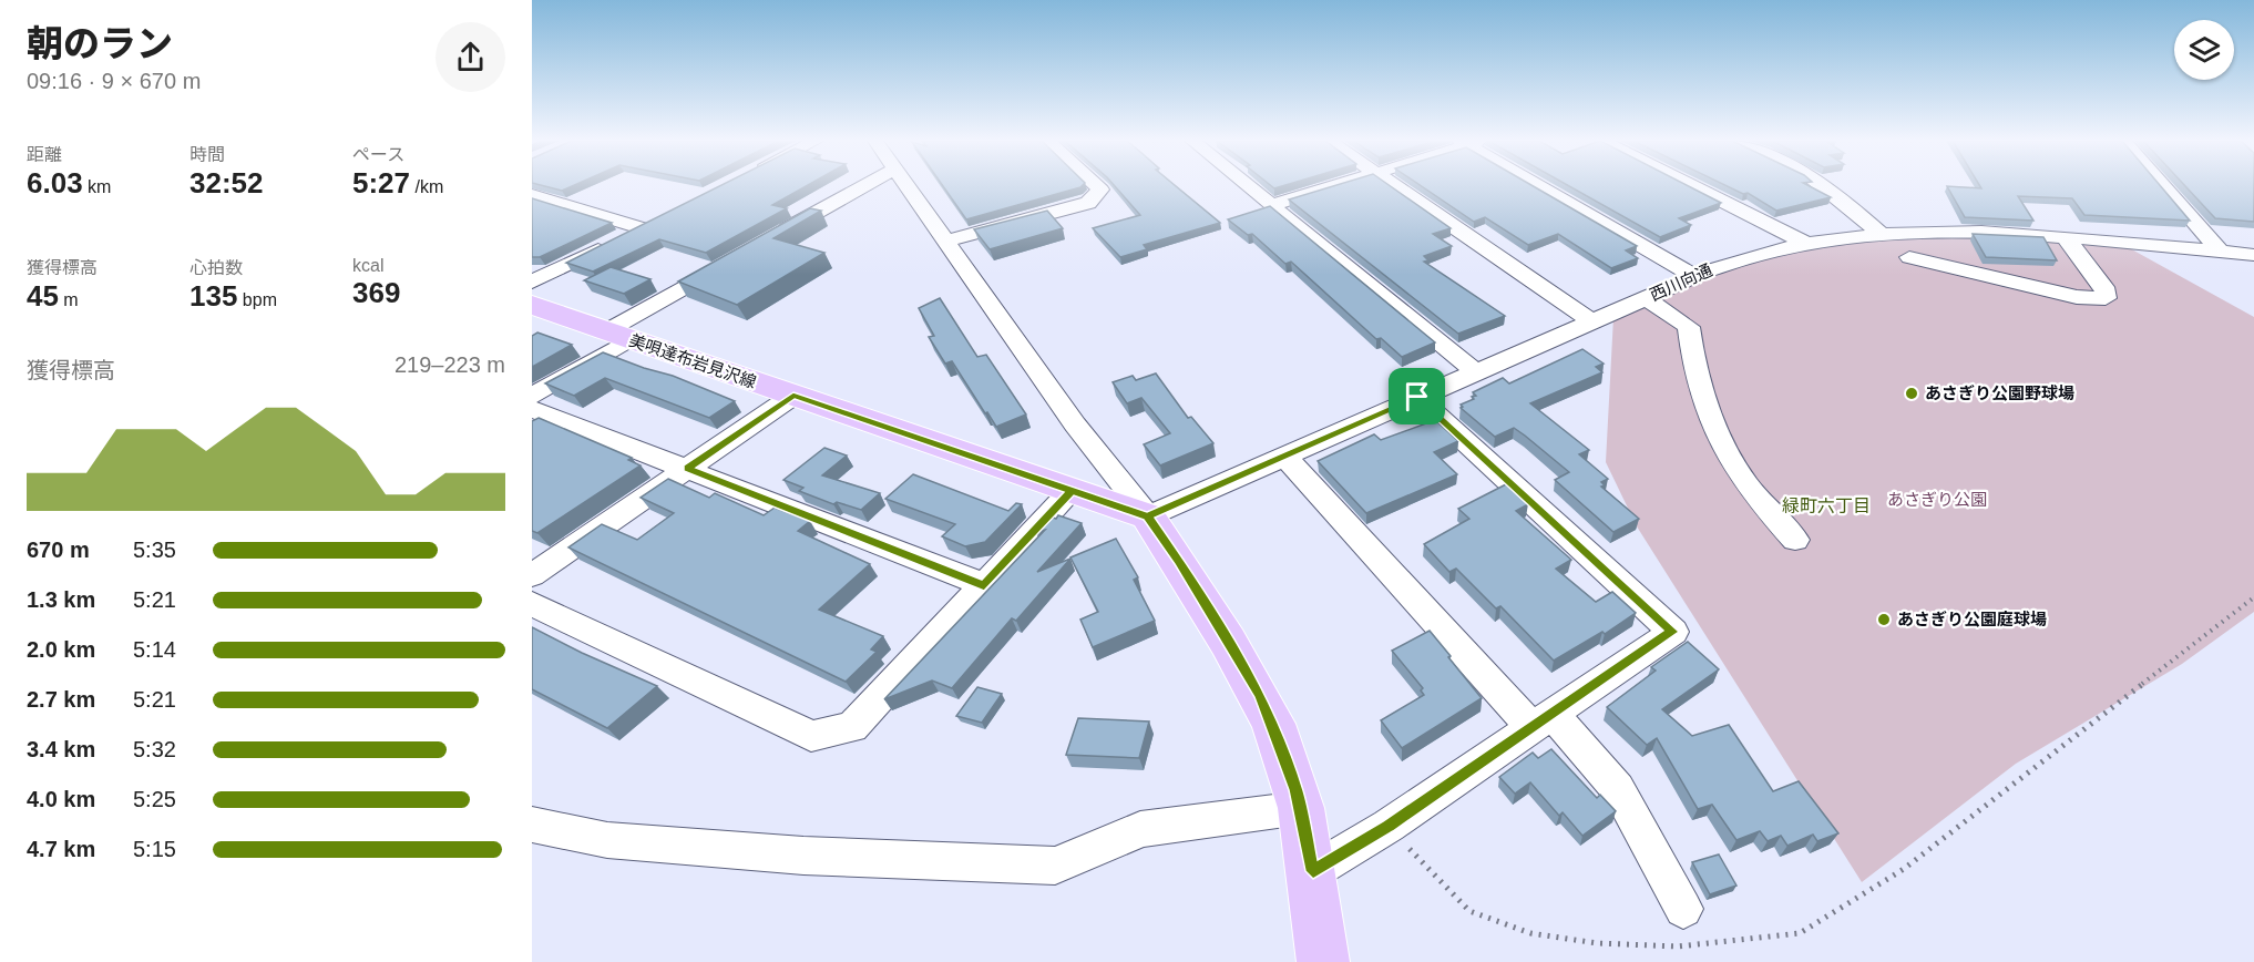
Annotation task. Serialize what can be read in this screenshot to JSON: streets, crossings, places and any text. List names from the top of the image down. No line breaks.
{"streets":{"main road":["美唄達布岩見沢線"],"street":["西川向通"]},"crossings":[["西川向通","美唄達布岩見沢線"]],"districts":["緑町六丁目"],"parks":["あさぎり公園"],"places":["あさぎり公園野球場","あさぎり公園庭球場"],"page":{"heading":["朝のラン","09:16 · 9 × 670 m"],"stats":[["距離","6.03 km"],["時間","32:52"],["ペース","5:27 /km"],["獲得標高","45 m"],["心拍数","135 bpm"],["kcal","369"]],"chart":["獲得標高","219–223 m"],"list":[{"name":"670 m","note":"5:35"},{"name":"1.3 km","note":"5:21"},{"name":"2.0 km","note":"5:14"},{"name":"2.7 km","note":"5:21"},{"name":"3.4 km","note":"5:32"},{"name":"4.0 km","note":"5:25"},{"name":"4.7 km","note":"5:15"}]}}
